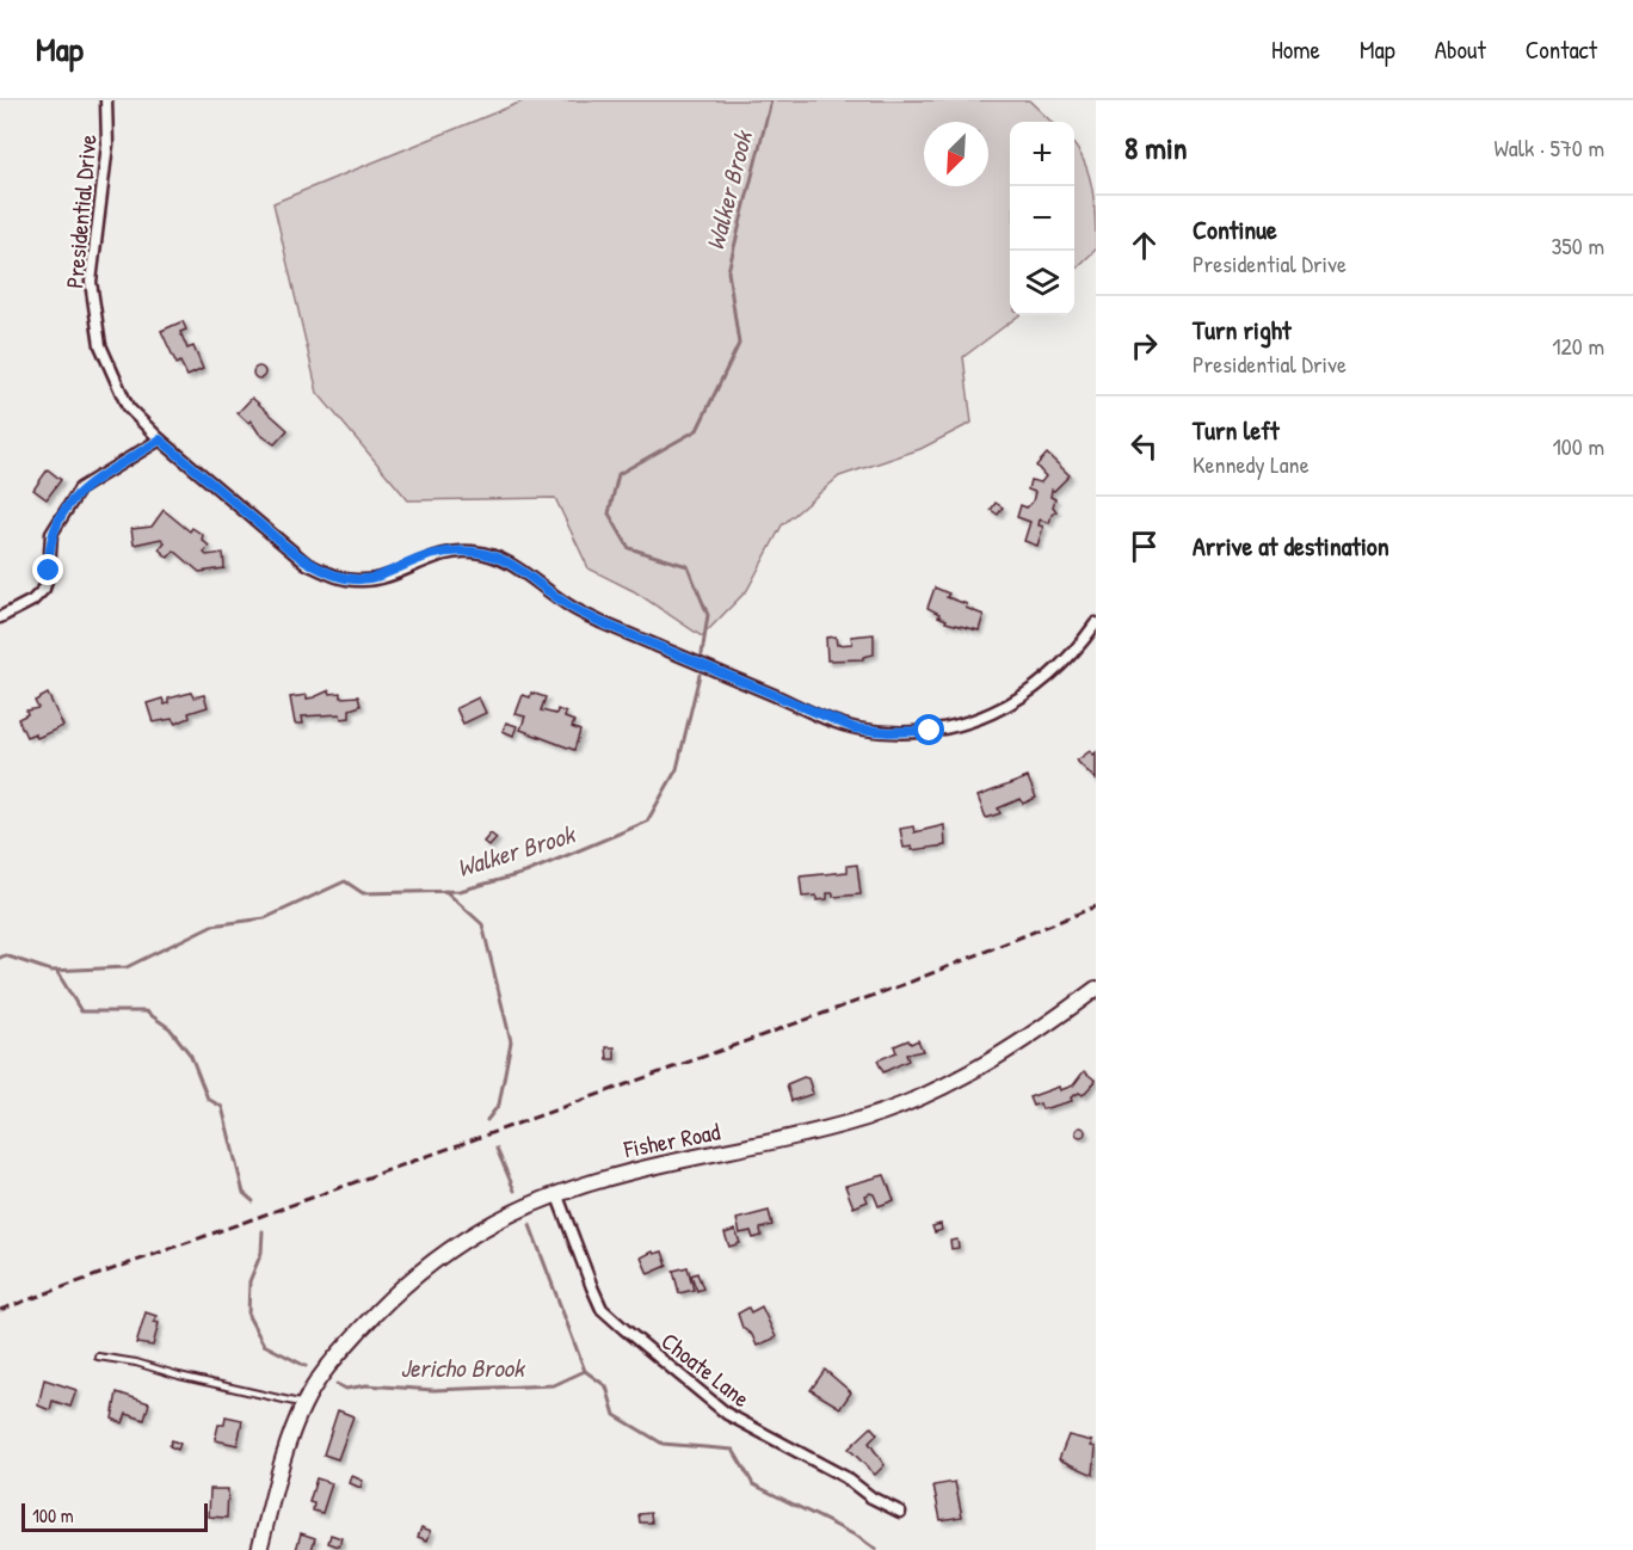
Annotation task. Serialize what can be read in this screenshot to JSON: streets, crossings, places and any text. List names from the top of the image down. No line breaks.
{"streets":{"street":["Presidential Drive","Fisher Road","Choate Lane"]},"crossings":[["Fisher Road","Choate Lane"]],"water":["Walker Brook","Jericho Brook"],"scale_bar":"100 m","north":"bottom left","page":{"header":"Map","nav":["Home","Map","About","Contact"],"heading":["8 min","Walk · 570 m"],"map_buttons":["+","−"],"list":[["Continue","Presidential Drive","350 m"],["Turn right","Presidential Drive","120 m"],["Turn left","Kennedy Lane","100 m"],"Arrive at destination"],"scale":"100 m"}}
